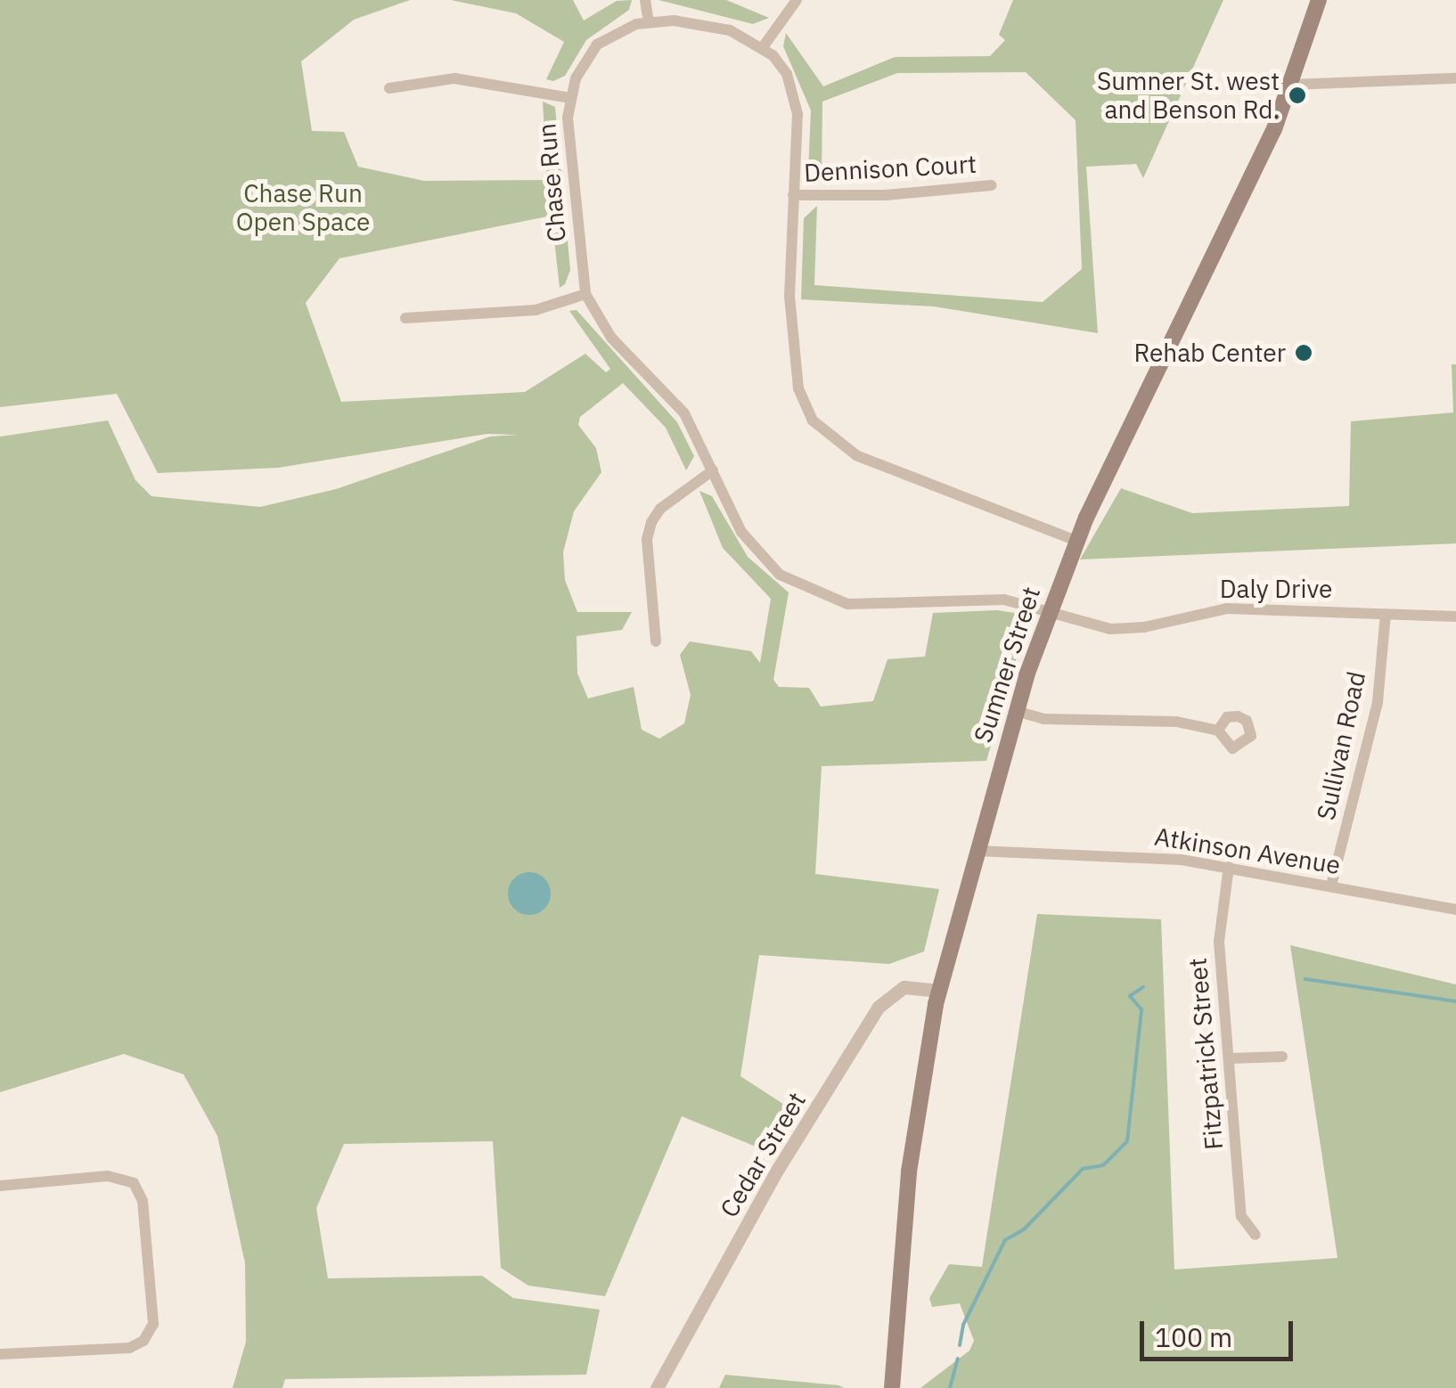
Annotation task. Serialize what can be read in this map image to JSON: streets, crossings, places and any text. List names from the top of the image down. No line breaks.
{"streets":{"main road":["Sumner Street"],"street":["Dennison Court","Chase Run","Daly Drive","Sullivan Road","Atkinson Avenue","Fitzpatrick Street","Cedar Street"]},"crossings":[["Chase Run","Daly Drive"],["Chase Run","Sumner Street"],["Daly Drive","Sumner Street"],["Daly Drive","Sullivan Road"],["Sumner Street","Atkinson Avenue"],["Sumner Street","Cedar Street"],["Sullivan Road","Atkinson Avenue"],["Atkinson Avenue","Fitzpatrick Street"]],"parks":["Chase Run Open Space"],"places":["Sumner St. west and Benson Rd.","Rehab Center"],"scale_bar":"100 m"}
